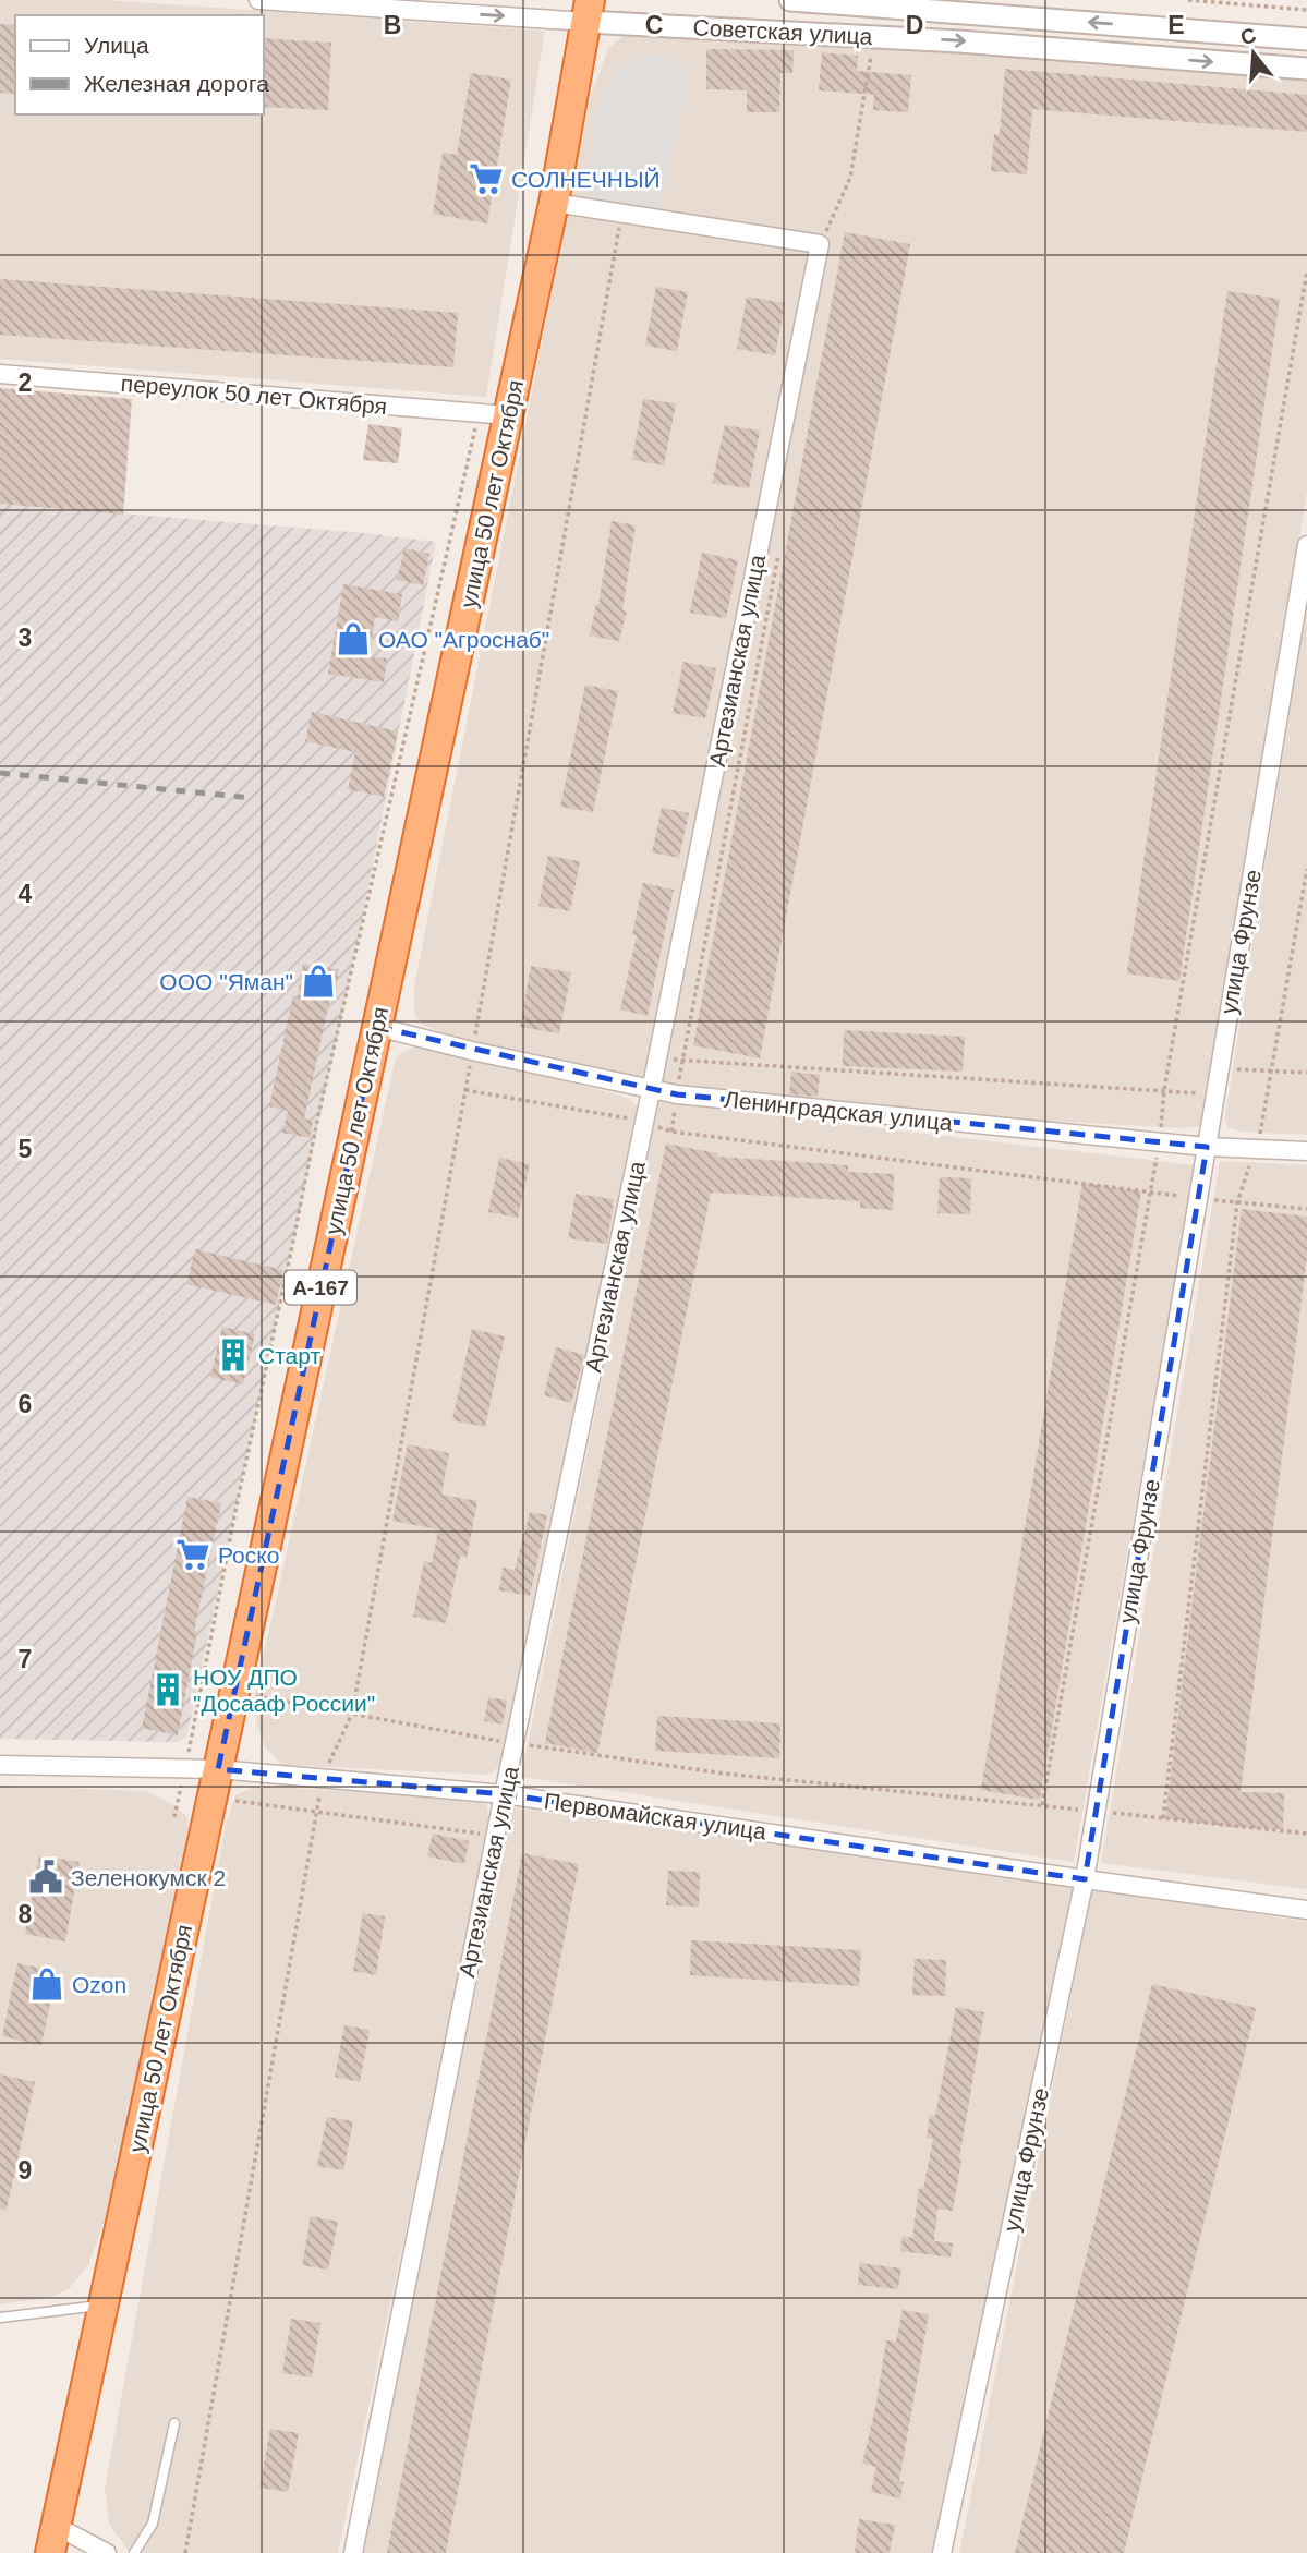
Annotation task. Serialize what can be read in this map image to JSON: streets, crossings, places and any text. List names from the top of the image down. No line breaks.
{"streets":{"highway":["улица 50 лет Октября","А-167"],"street":["Советская улица","переулок 50 лет Октября","Артезианская улица","улица Фрунзе","Ленинградская улица","Первомайская улица"]},"crossings":[["Советская улица","улица 50 лет Октября"],["переулок 50 лет Октября","улица 50 лет Октября"],["улица 50 лет Октября","Ленинградская улица"],["улица 50 лет Октября","Первомайская улица"],["Артезианская улица","Ленинградская улица"],["Артезианская улица","Первомайская улица"],["улица Фрунзе","Ленинградская улица"],["улица Фрунзе","Первомайская улица"]],"places":{"supermarket":["СОЛНЕЧНЫЙ","Роско"],"shop":["ОАО \"Агроснаб\"","ООО \"Яман\"","Ozon"],"building":["Старт","НОУ ДПО \"Досааф России\""],"public building":["Зеленокумск 2"]},"legend":["Улица","Железная дорога"],"north":"top","grid":{"columns":["B","C","D","E"],"rows":["2","3","4","5","6","7","8","9"]}}
